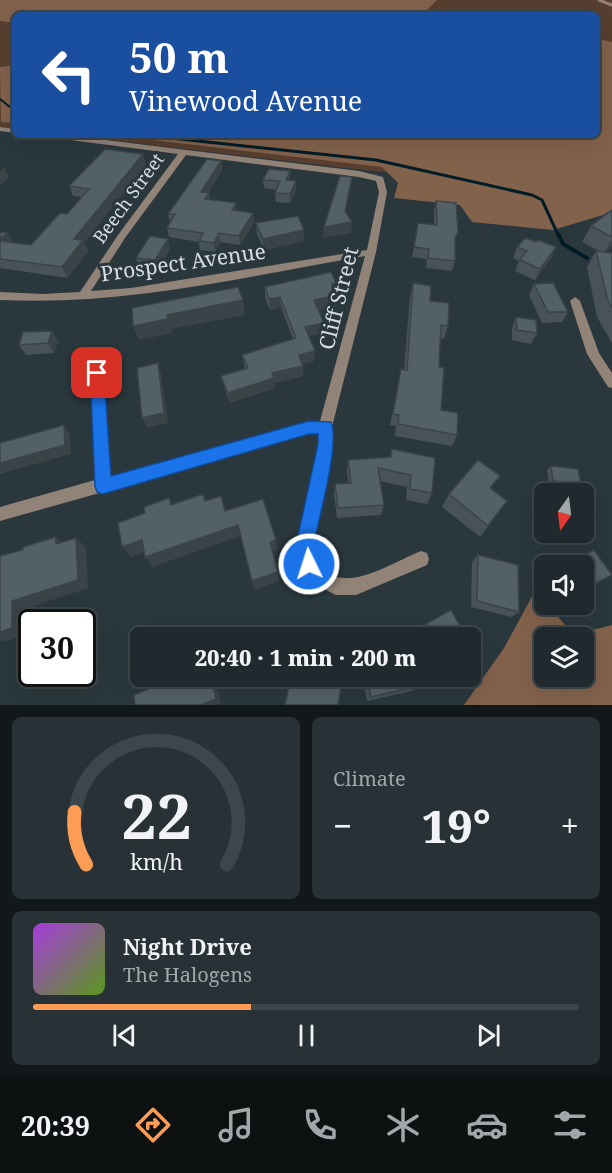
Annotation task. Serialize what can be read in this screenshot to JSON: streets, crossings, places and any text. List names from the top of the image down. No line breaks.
{"streets":{"street":["Beech Street","Prospect Avenue","Cliff Street"]},"crossings":[["Beech Street","Prospect Avenue"],["Beech Street","Cliff Street"],["Prospect Avenue","Cliff Street"]],"north":"bottom","page":{"turn":["50 m","Vinewood Avenue"],"limit":"30","trip":"20:40 · 1 min · 200 m","tile":"Climate","heat":["−","19°","+"],"song":["Night Drive","The Halogens"],"tabs":"20:39","gauge":["22","km/h"]}}
